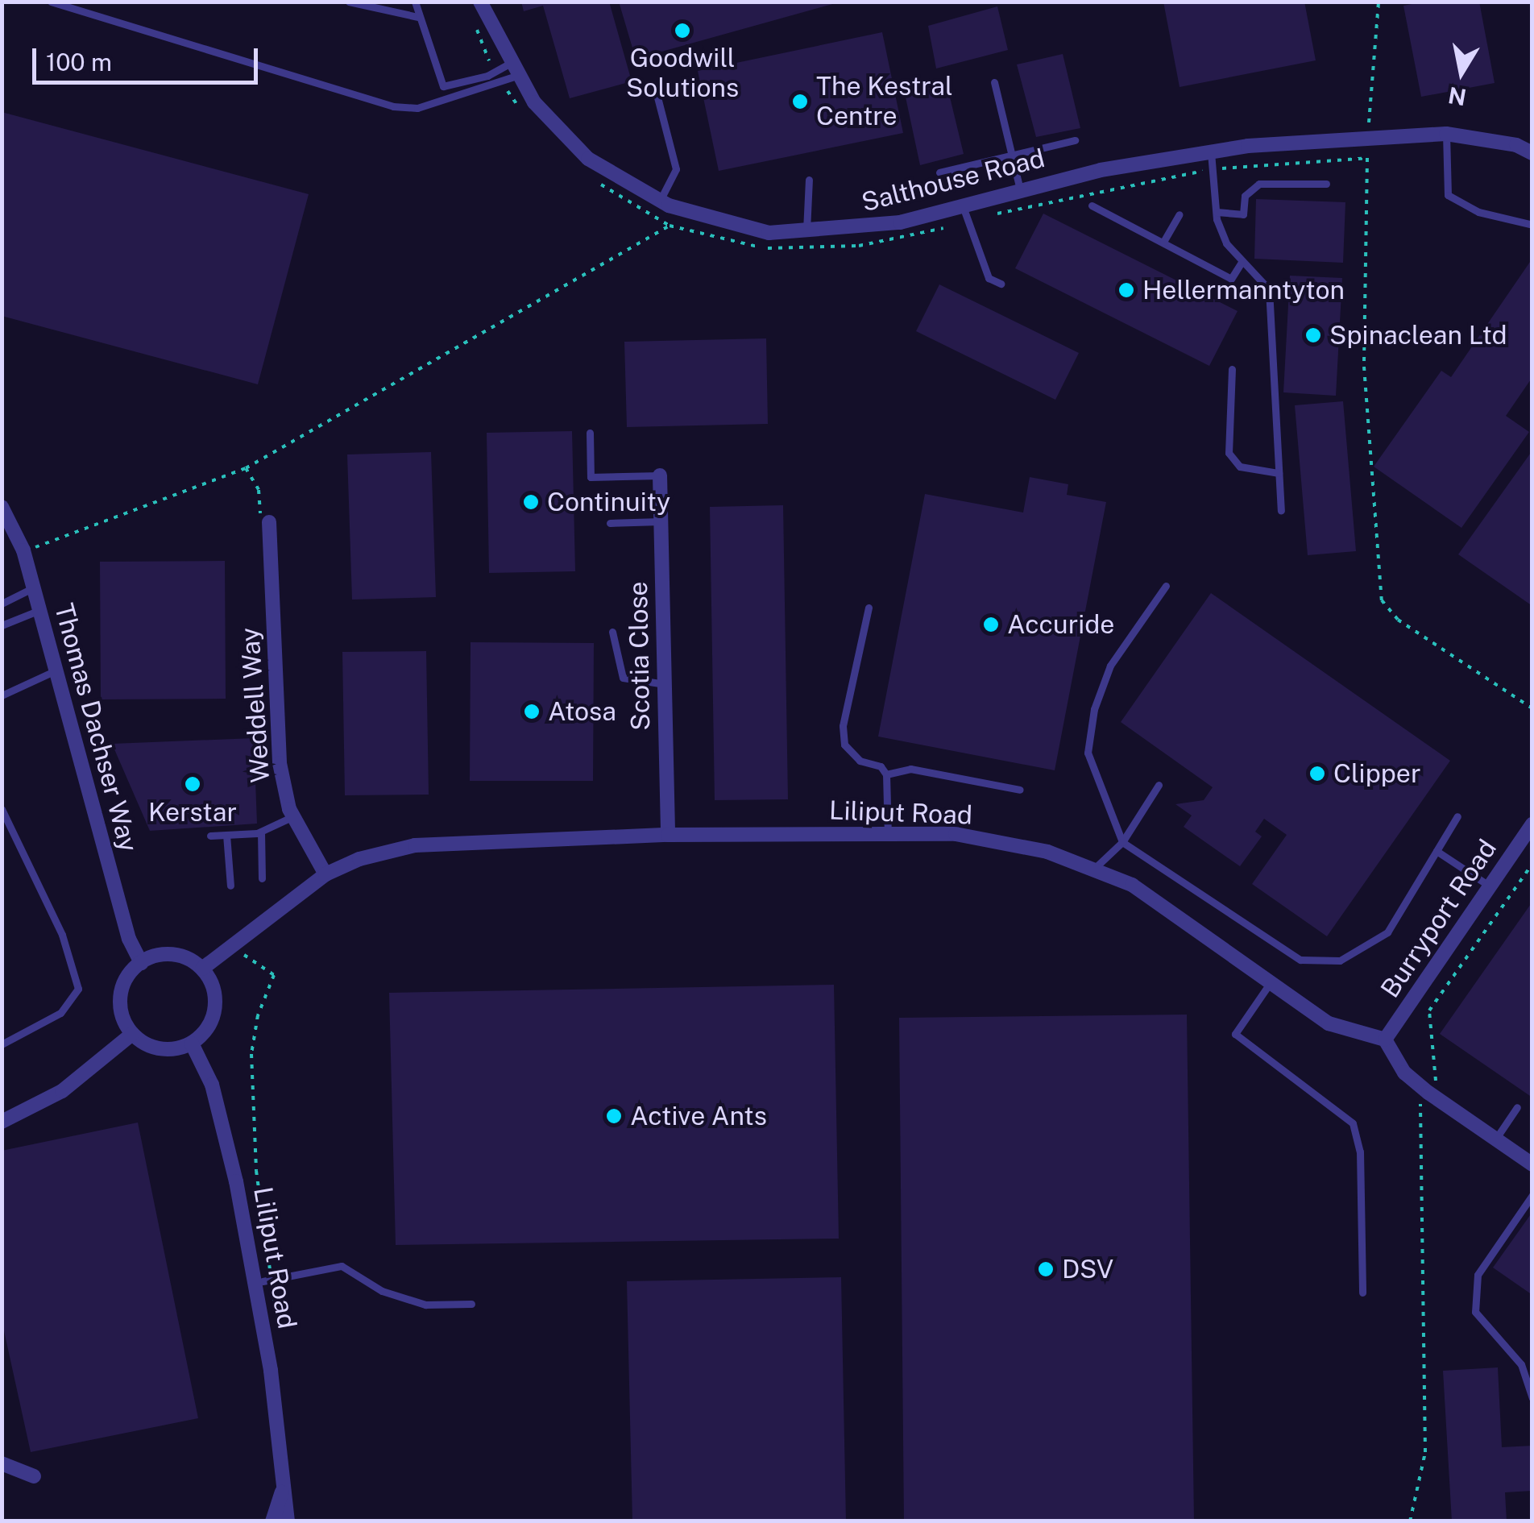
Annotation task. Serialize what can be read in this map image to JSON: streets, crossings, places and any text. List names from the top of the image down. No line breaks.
{"streets":{"street":["Salthouse Road","Scotia Close","Weddell Way","Thomas Dachser Way","Liliput Road","Burryport Road"]},"crossings":[["Scotia Close","Liliput Road"],["Weddell Way","Liliput Road"],["Thomas Dachser Way","Liliput Road"],["Liliput Road","Burryport Road"]],"places":["Goodwill Solutions","The Kestral Centre","Hellermanntyton","Spinaclean Ltd","Continuity","Accuride","Atosa","Clipper","Kerstar","Active Ants","DSV"],"scale_bar":"100 m","north":"bottom"}
